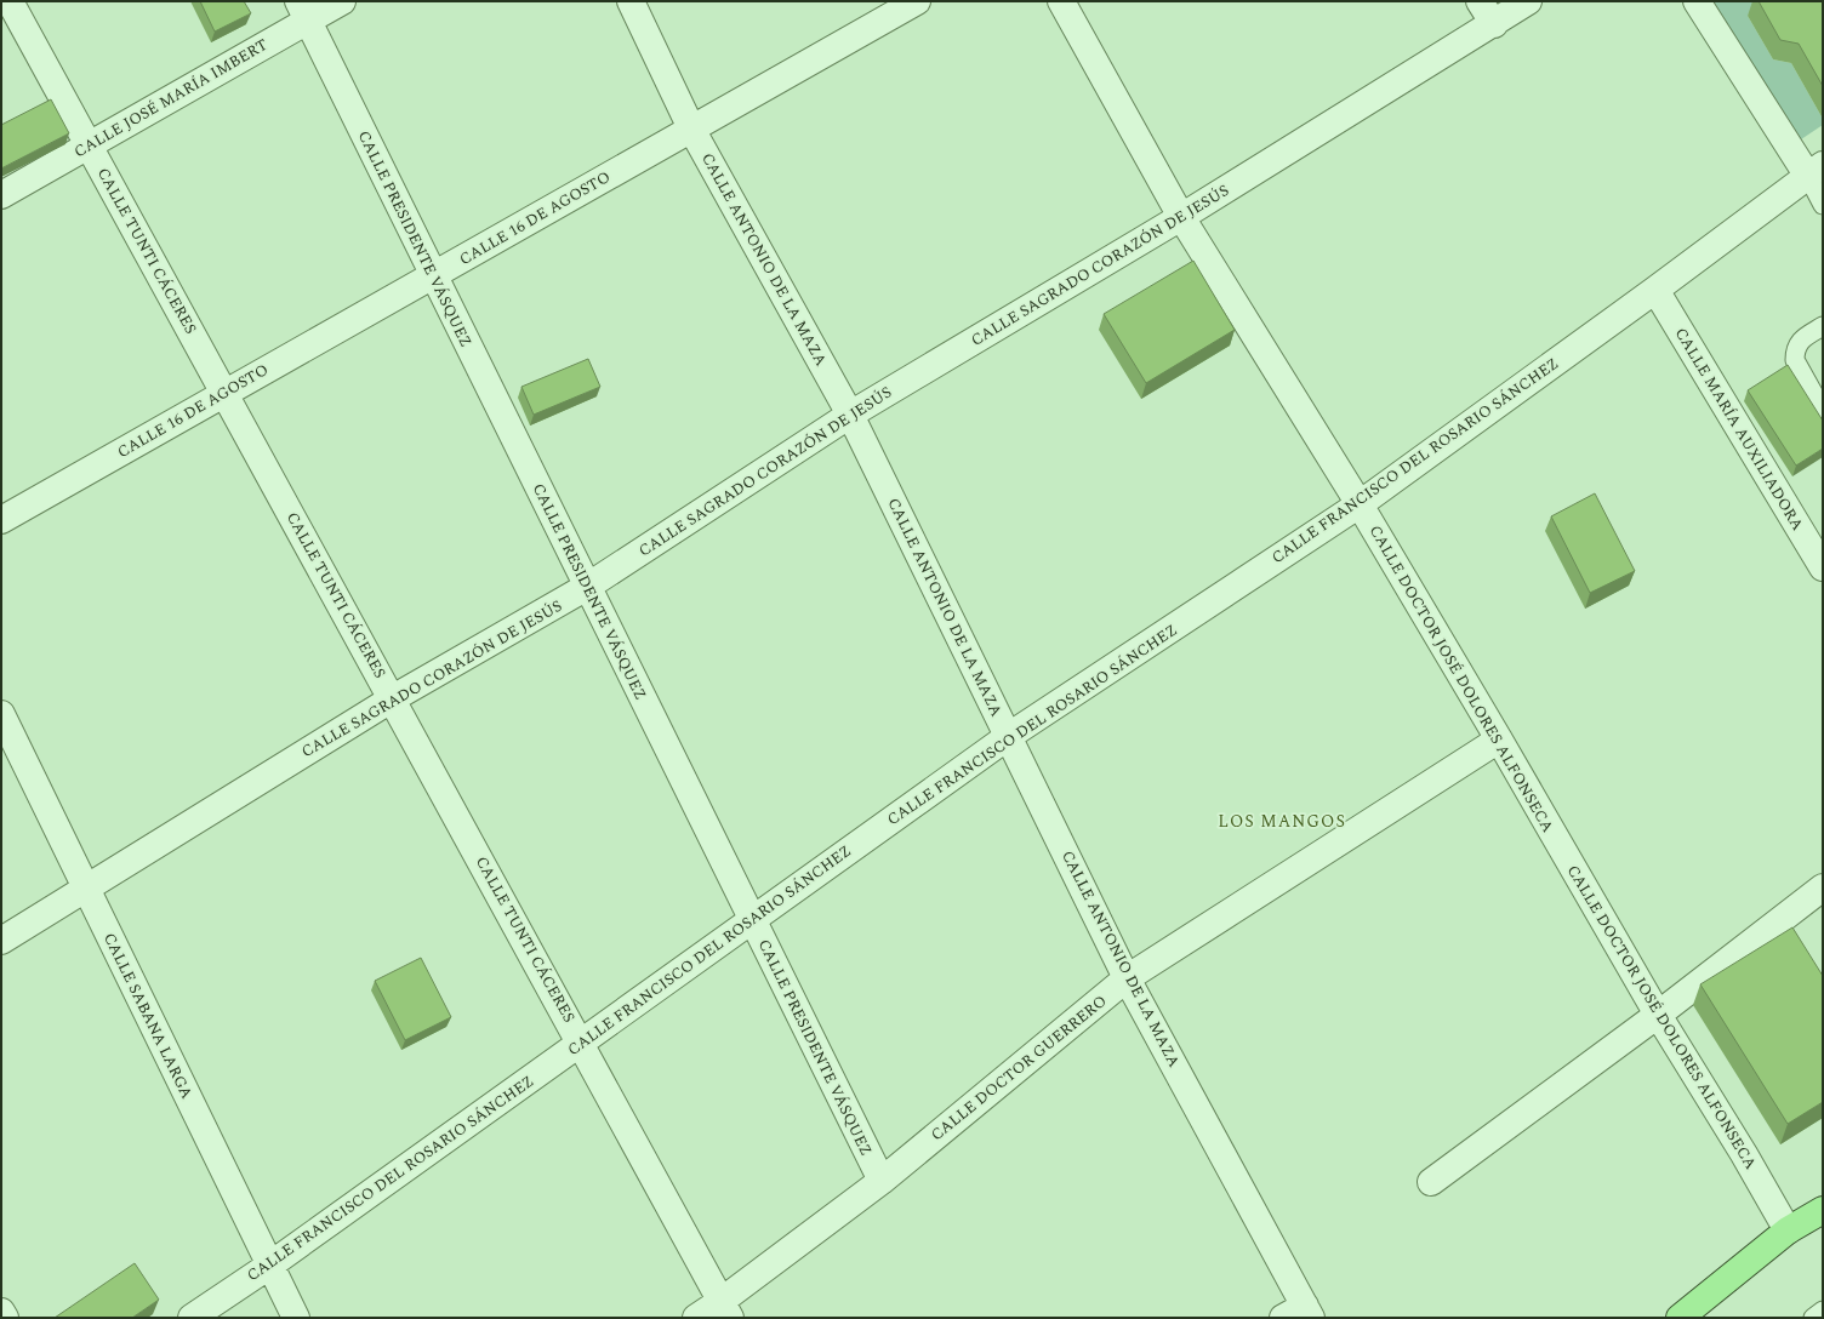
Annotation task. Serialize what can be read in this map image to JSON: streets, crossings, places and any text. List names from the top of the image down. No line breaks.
{"streets":{"street":["CALLE JOSÉ MARÍA IMBERT","CALLE 16 DE AGOSTO","CALLE PRESIDENTE VÁSQUEZ","CALLE TUNTI CÁCERES","CALLE ANTONIO DE LA MAZA","CALLE SAGRADO CORAZÓN DE JESÚS","CALLE MARÍA AUXILIADORA","CALLE FRANCISCO DEL ROSARIO SÁNCHEZ","CALLE DOCTOR JOSÉ DOLORES ALFONSECA","CALLE SABANA LARGA","CALLE DOCTOR GUERRERO"]},"crossings":[["CALLE JOSÉ MARÍA IMBERT","CALLE PRESIDENTE VÁSQUEZ"],["CALLE JOSÉ MARÍA IMBERT","CALLE TUNTI CÁCERES"],["CALLE 16 DE AGOSTO","CALLE PRESIDENTE VÁSQUEZ"],["CALLE 16 DE AGOSTO","CALLE TUNTI CÁCERES"],["CALLE 16 DE AGOSTO","CALLE ANTONIO DE LA MAZA"],["CALLE PRESIDENTE VÁSQUEZ","CALLE SAGRADO CORAZÓN DE JESÚS"],["CALLE PRESIDENTE VÁSQUEZ","CALLE FRANCISCO DEL ROSARIO SÁNCHEZ"],["CALLE PRESIDENTE VÁSQUEZ","CALLE DOCTOR GUERRERO"],["CALLE TUNTI CÁCERES","CALLE SAGRADO CORAZÓN DE JESÚS"],["CALLE TUNTI CÁCERES","CALLE FRANCISCO DEL ROSARIO SÁNCHEZ"],["CALLE TUNTI CÁCERES","CALLE DOCTOR GUERRERO"],["CALLE ANTONIO DE LA MAZA","CALLE SAGRADO CORAZÓN DE JESÚS"],["CALLE ANTONIO DE LA MAZA","CALLE FRANCISCO DEL ROSARIO SÁNCHEZ"],["CALLE ANTONIO DE LA MAZA","CALLE DOCTOR GUERRERO"],["CALLE SAGRADO CORAZÓN DE JESÚS","CALLE DOCTOR JOSÉ DOLORES ALFONSECA"],["CALLE SAGRADO CORAZÓN DE JESÚS","CALLE SABANA LARGA"],["CALLE MARÍA AUXILIADORA","CALLE FRANCISCO DEL ROSARIO SÁNCHEZ"],["CALLE FRANCISCO DEL ROSARIO SÁNCHEZ","CALLE DOCTOR JOSÉ DOLORES ALFONSECA"],["CALLE FRANCISCO DEL ROSARIO SÁNCHEZ","CALLE SABANA LARGA"],["CALLE DOCTOR JOSÉ DOLORES ALFONSECA","CALLE DOCTOR GUERRERO"]],"districts":["LOS MANGOS"]}
